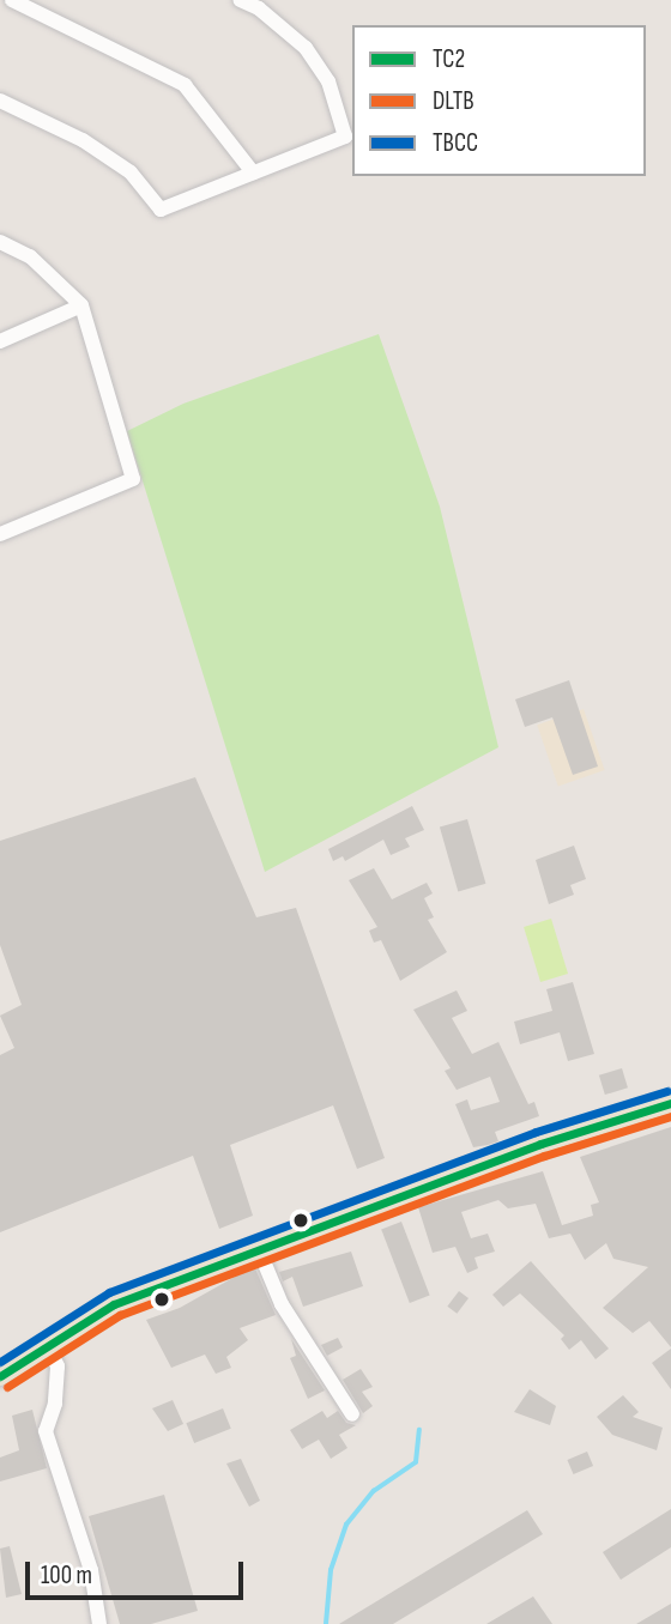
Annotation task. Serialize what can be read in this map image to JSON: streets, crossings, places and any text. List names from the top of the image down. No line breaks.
{"lines":["transit line TBCC","transit line TC2","transit line DLTB"],"legend":["TC2","DLTB","TBCC"],"scale_bar":"100 m"}
